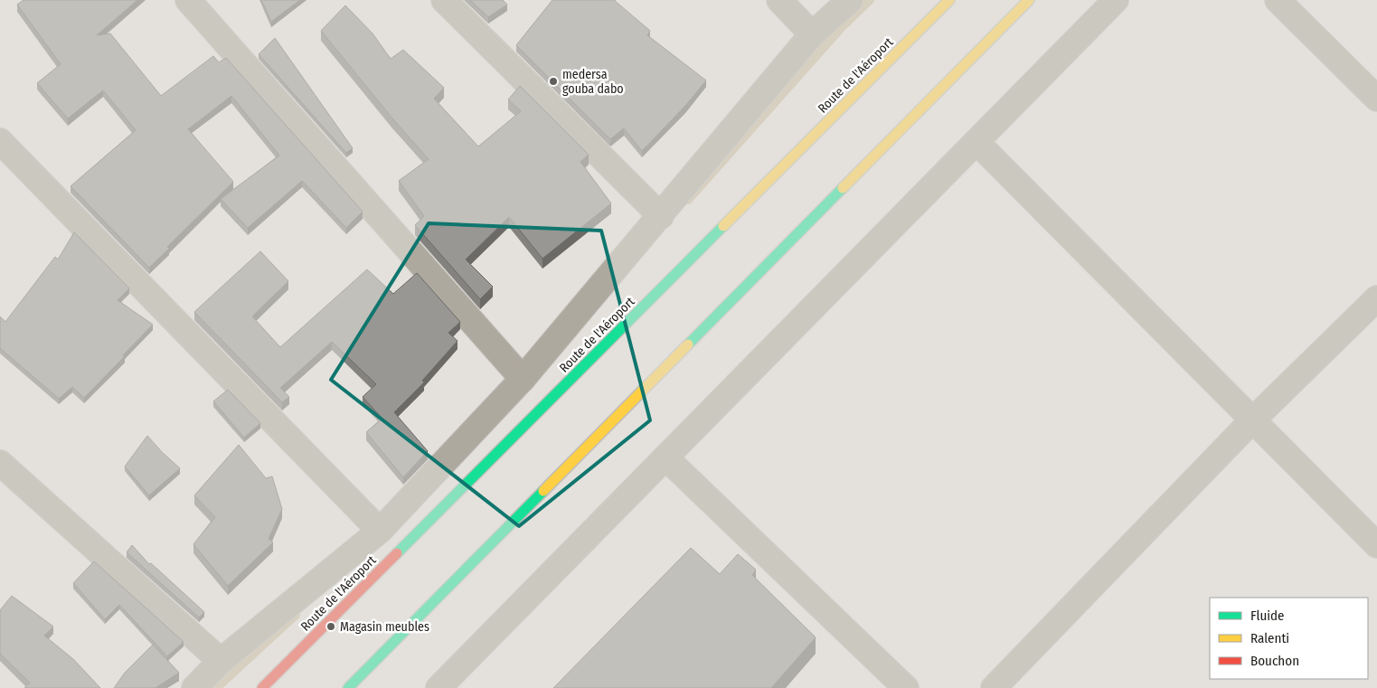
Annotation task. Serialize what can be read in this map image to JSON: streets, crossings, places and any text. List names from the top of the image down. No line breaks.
{"streets":{"highway":["Route de l'Aéroport"]},"places":["medersa gouba dabo","Magasin meubles"],"legend":["Fluide","Ralenti","Bouchon"]}
